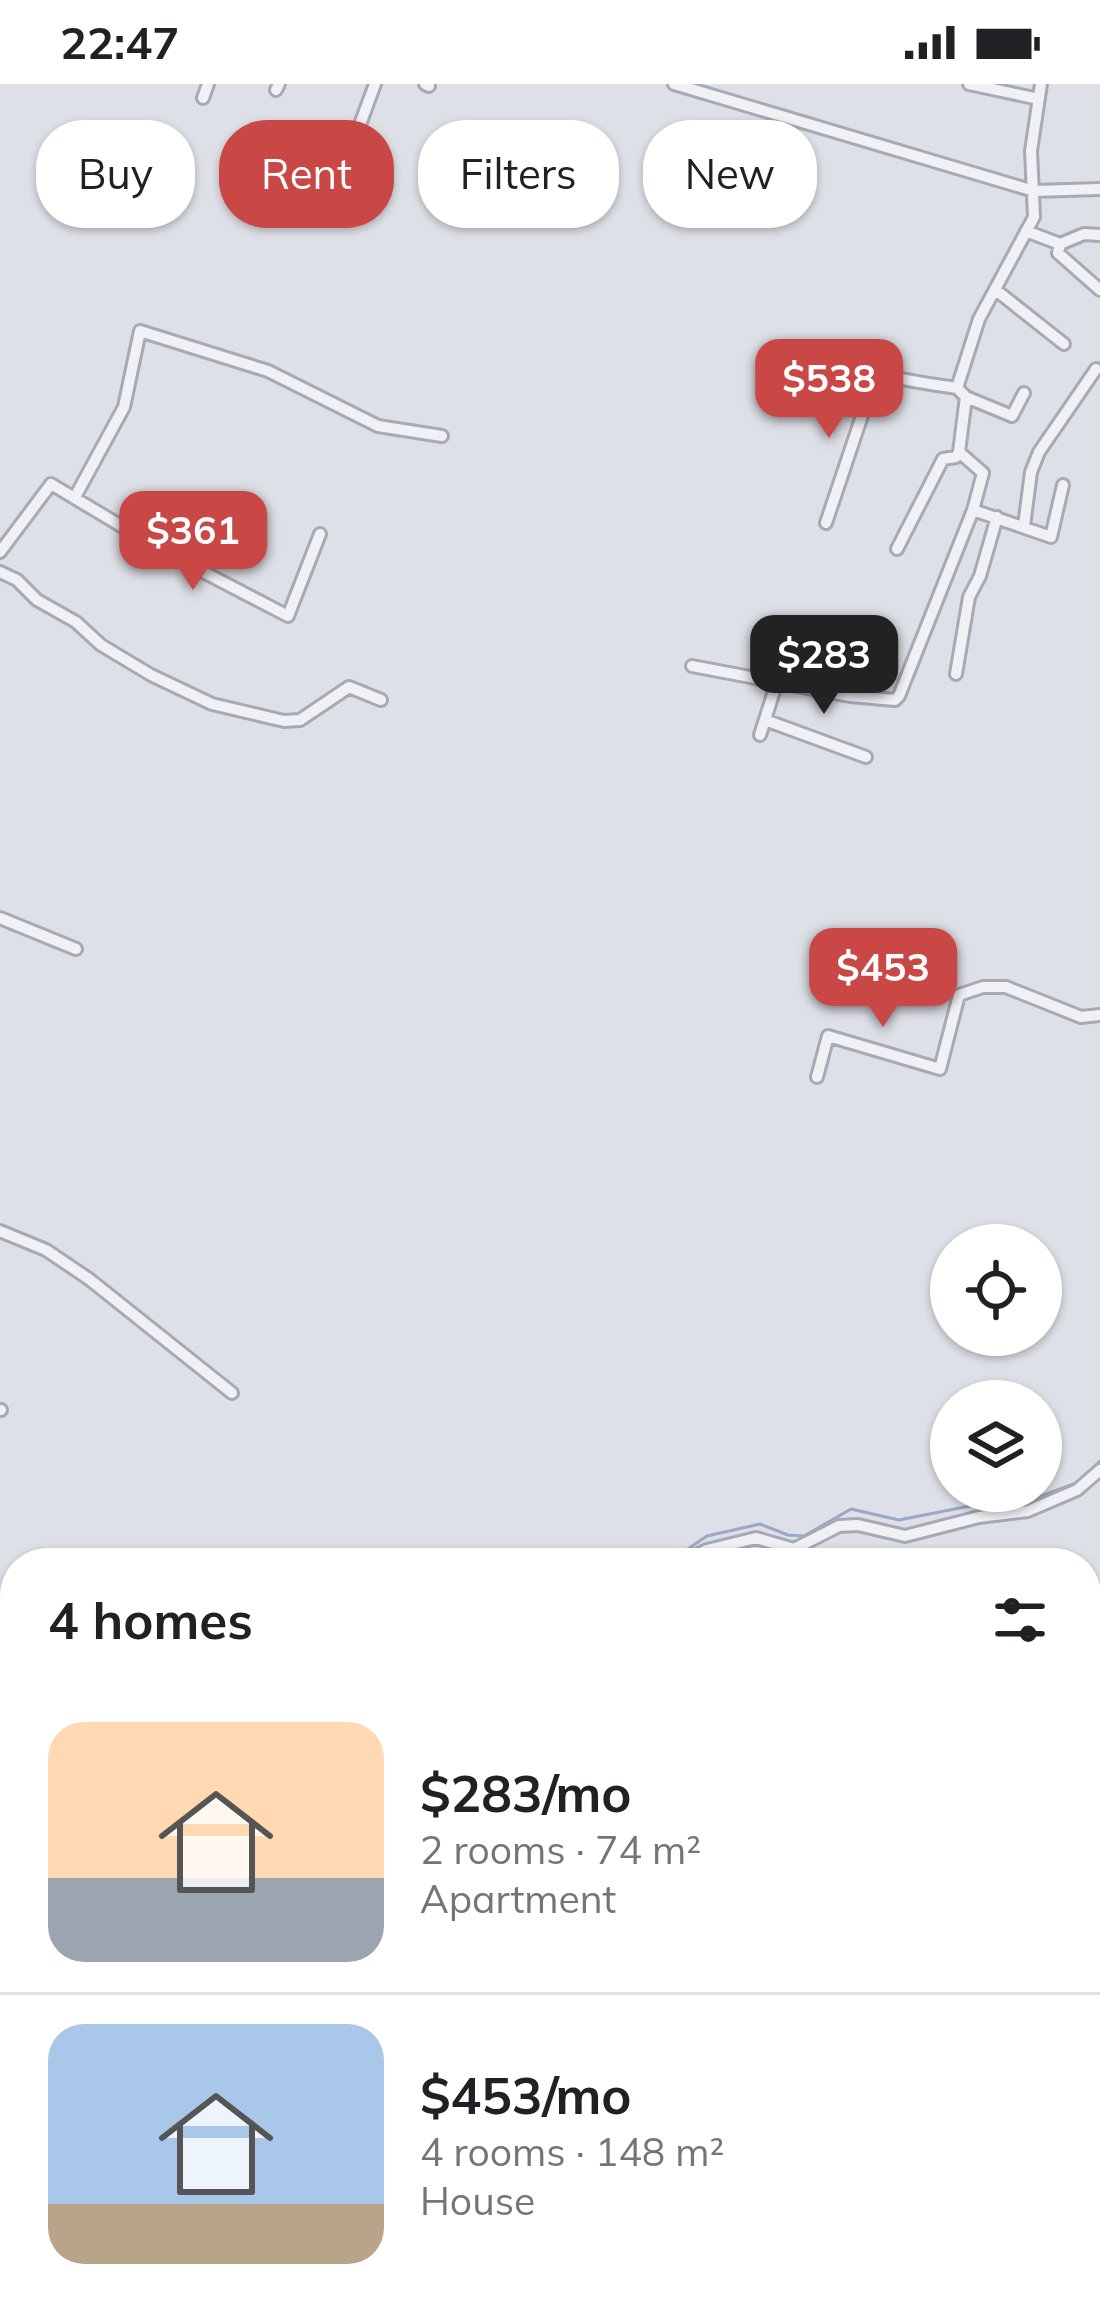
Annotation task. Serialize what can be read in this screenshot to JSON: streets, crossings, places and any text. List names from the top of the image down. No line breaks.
{"page":{"status":"22:47","chip":["Buy","Rent","Filters","New"],"price":["$538","$361","$283","$453"],"heading":"4 homes","list":[{"name":"$283/mo","note":"2 rooms · 74 m² · Apartment"},{"name":"$453/mo","note":"4 rooms · 148 m² · House"}]}}
